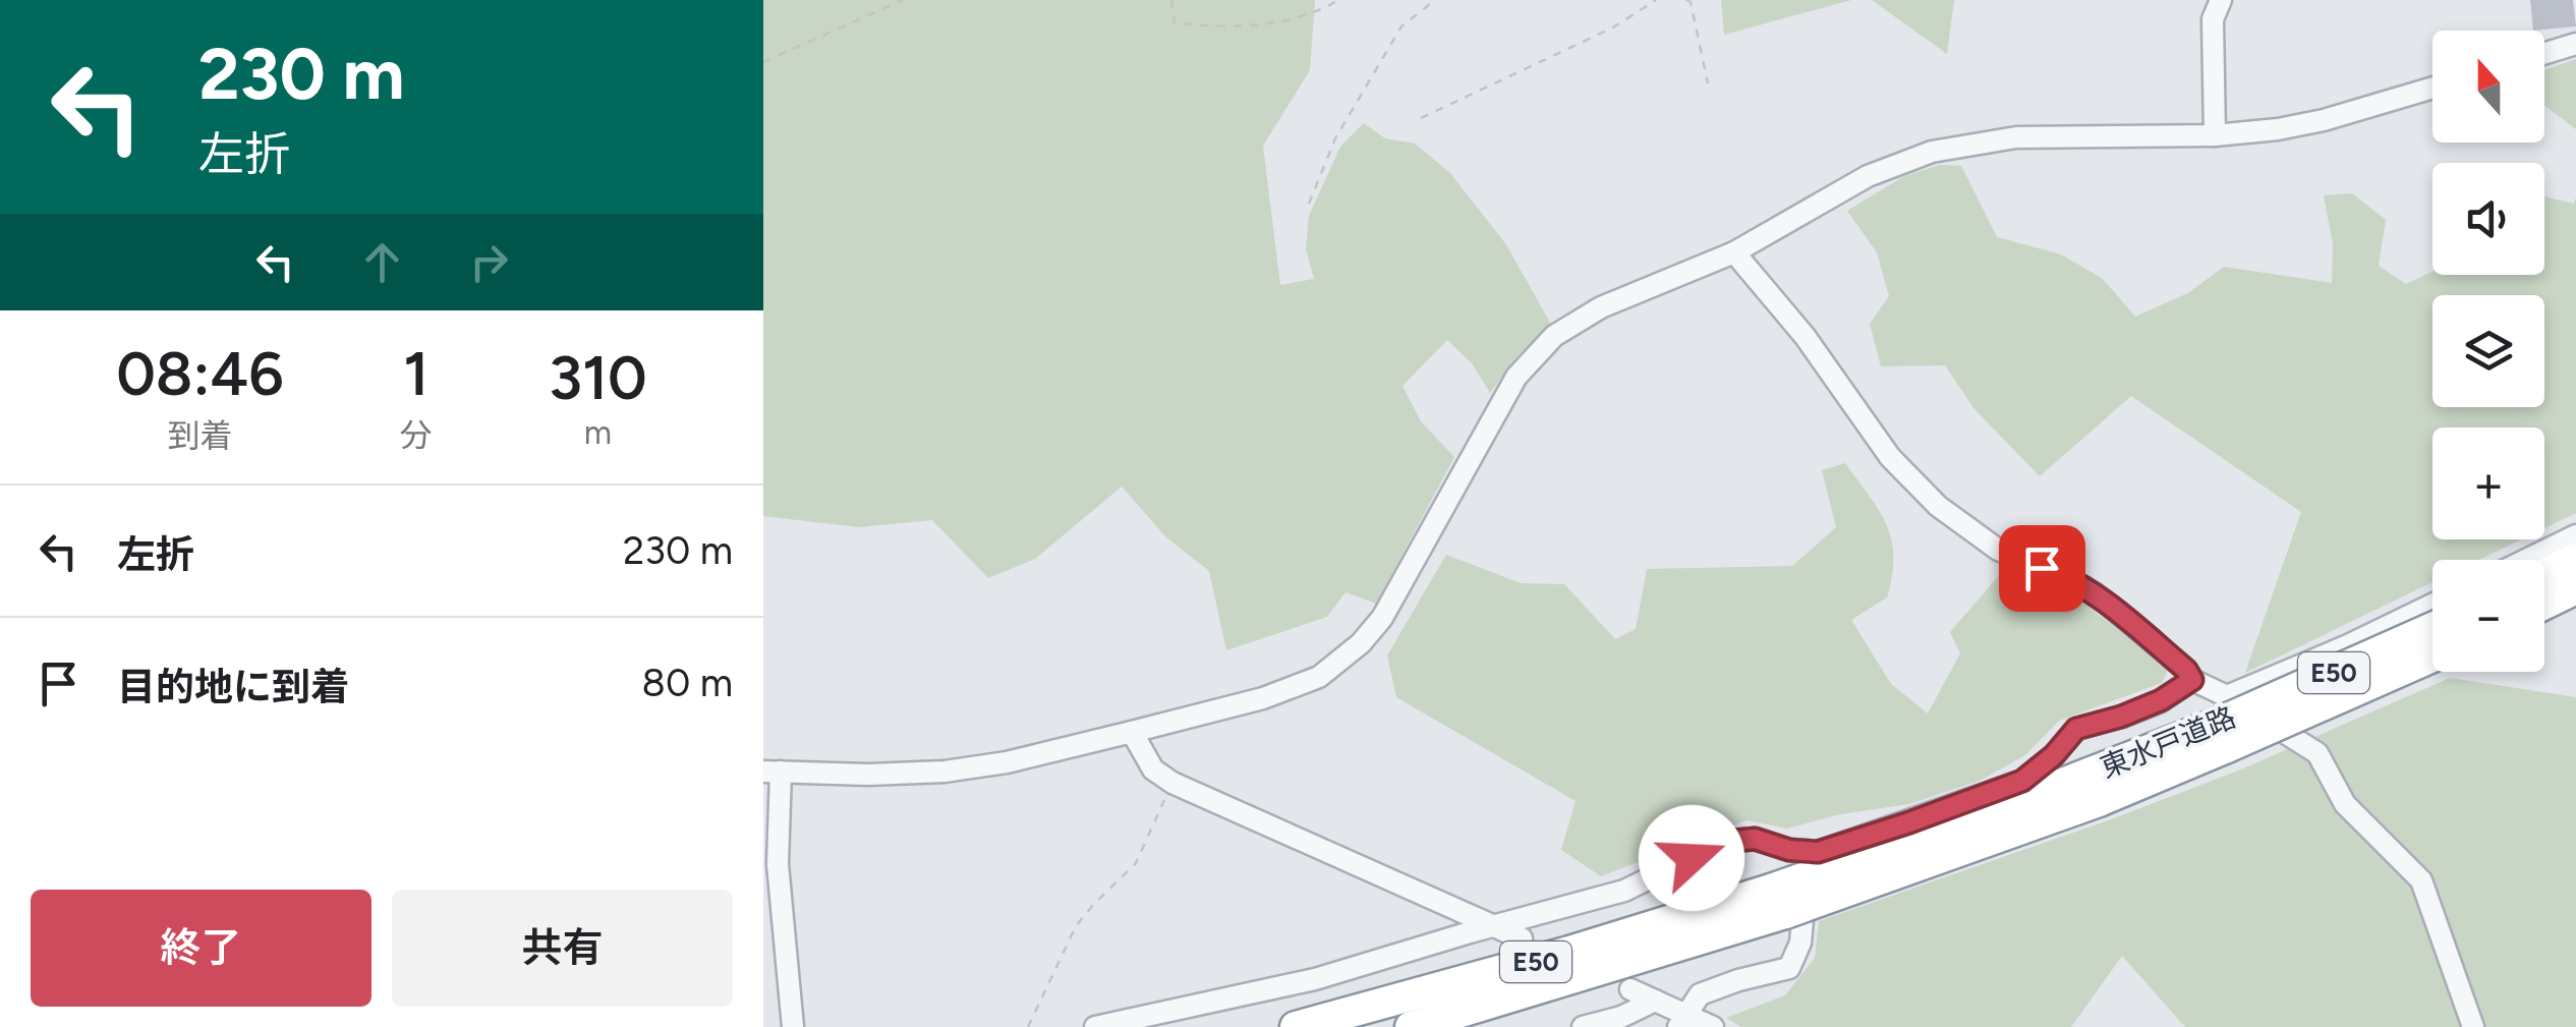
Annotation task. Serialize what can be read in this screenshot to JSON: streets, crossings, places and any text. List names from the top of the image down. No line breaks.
{"streets":{"highway":["E50","東水戸道路"]},"north":"top","page":{"turn":["230 m","左折"],"map_buttons":["+","−"],"eta":["08:46","到着","1","分","310","m"],"list":[{"name":"左折","value":"230 m"},{"name":"目的地に到着","value":"80 m"}],"buttons":["終了","共有"]}}
